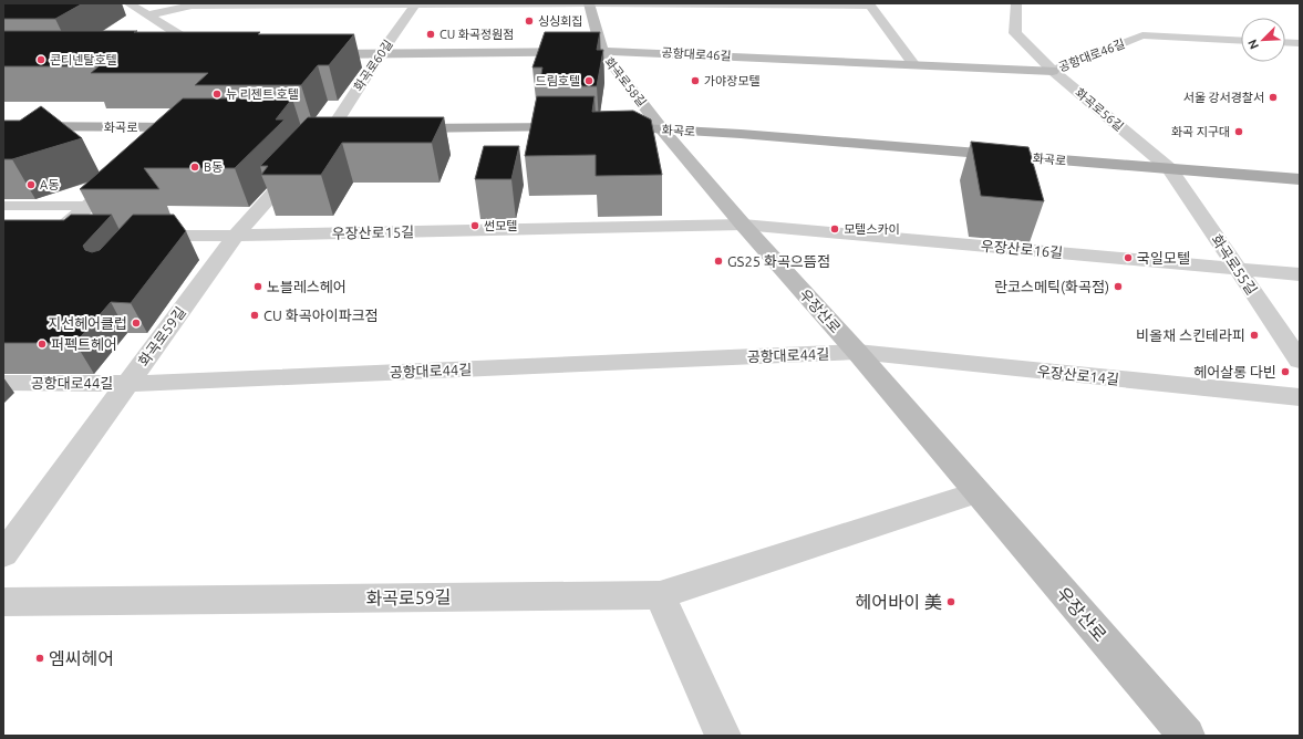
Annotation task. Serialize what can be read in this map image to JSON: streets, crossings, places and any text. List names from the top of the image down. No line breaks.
{"streets":{"main road":["화곡로"],"street":["공항대로46길","화곡로60길","화곡로58길","화곡로56길","우장산로15길","우장산로16길","화곡로55길","우장산로","화곡로59길","공항대로44길","우장산로14길"]},"crossings":[["공항대로46길","화곡로60길"],["공항대로46길","화곡로58길"],["공항대로46길","화곡로56길"],["화곡로60길","화곡로59길"],["화곡로58길","화곡로"],["화곡로58길","우장산로"],["화곡로56길","화곡로"],["화곡로56길","화곡로55길"],["화곡로","화곡로55길"],["화곡로","우장산로"],["우장산로15길","우장산로16길"],["우장산로15길","우장산로"],["우장산로15길","화곡로59길"],["우장산로16길","화곡로55길"],["우장산로16길","우장산로"],["우장산로","공항대로44길"],["우장산로","우장산로14길"],["화곡로59길","공항대로44길"],["공항대로44길","우장산로14길"]],"places":["싱싱회집","CU 화곡정원점","콘티넨탈호텔","드림호텔","가야장모텔","뉴 리젠트 호텔","서울 강서경찰서","화곡 지구대","B동","A동","썬모텔","모텔스카이","국일모텔","GS25 화곡으뜸점","노블레스헤어","란코스메틱(화곡점)","CU 화곡아이파크점","지선헤어클럽","비올채 스킨테라피","퍼펙트헤어","헤어살롱 다빈","헤어바이 美","엠씨헤어"],"north":"bottom left"}
